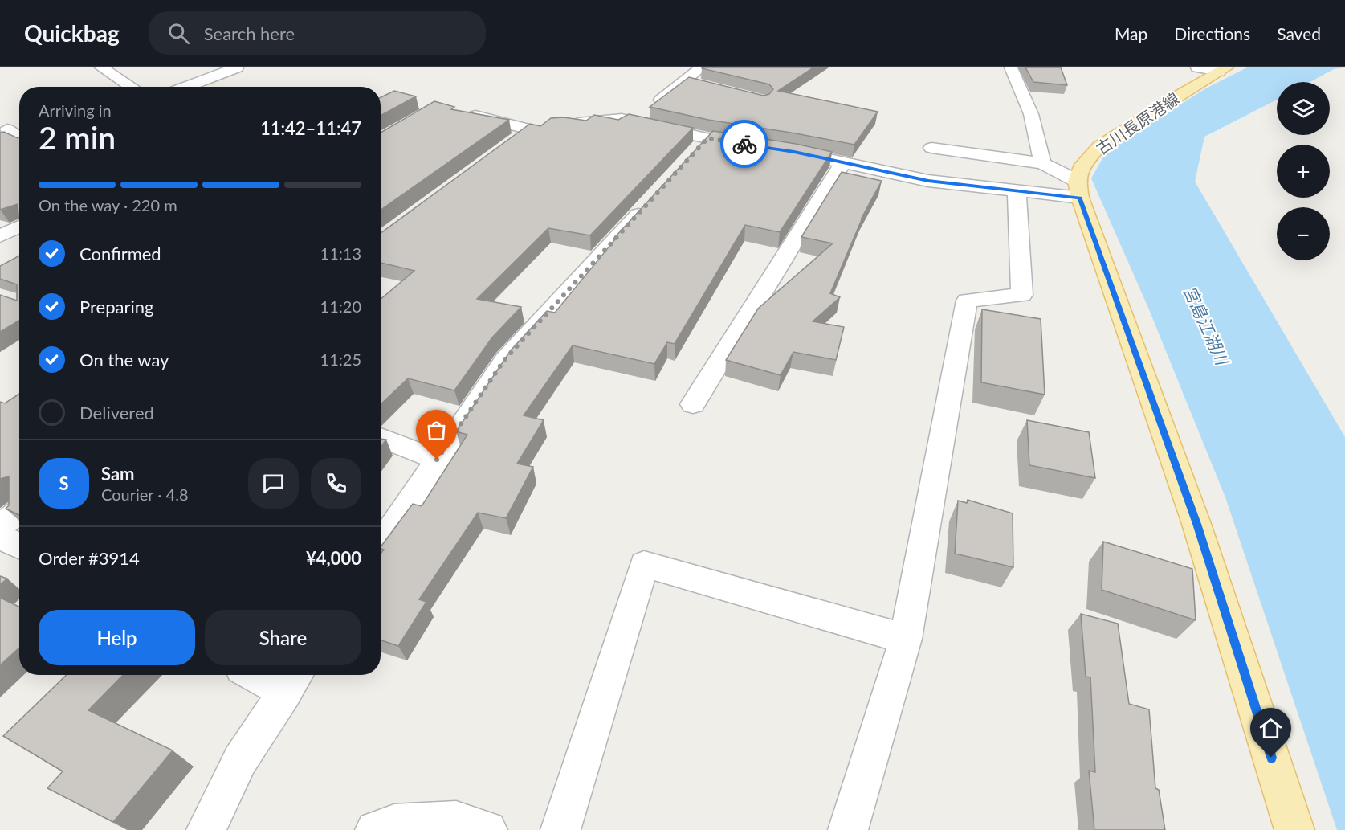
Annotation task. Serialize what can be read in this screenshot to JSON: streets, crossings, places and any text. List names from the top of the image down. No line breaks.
{"streets":{"main road":["古川長原港線"]},"water":["宮島江湖川"],"page":{"header":"Quickbag","search":"Search here","nav":["Map","Directions","Saved"],"map_buttons":["+","−"],"heading":["2 min","Arriving in","11:42–11:47"],"panel":["Sam","Courier · 4.8","Order #3914","¥4,000"],"bar":"On the way · 220 m","list":[["Confirmed","11:13"],["Preparing","11:20"],["On the way","11:25"],"Delivered"],"round":"S","buttons":["Help","Share"]}}
